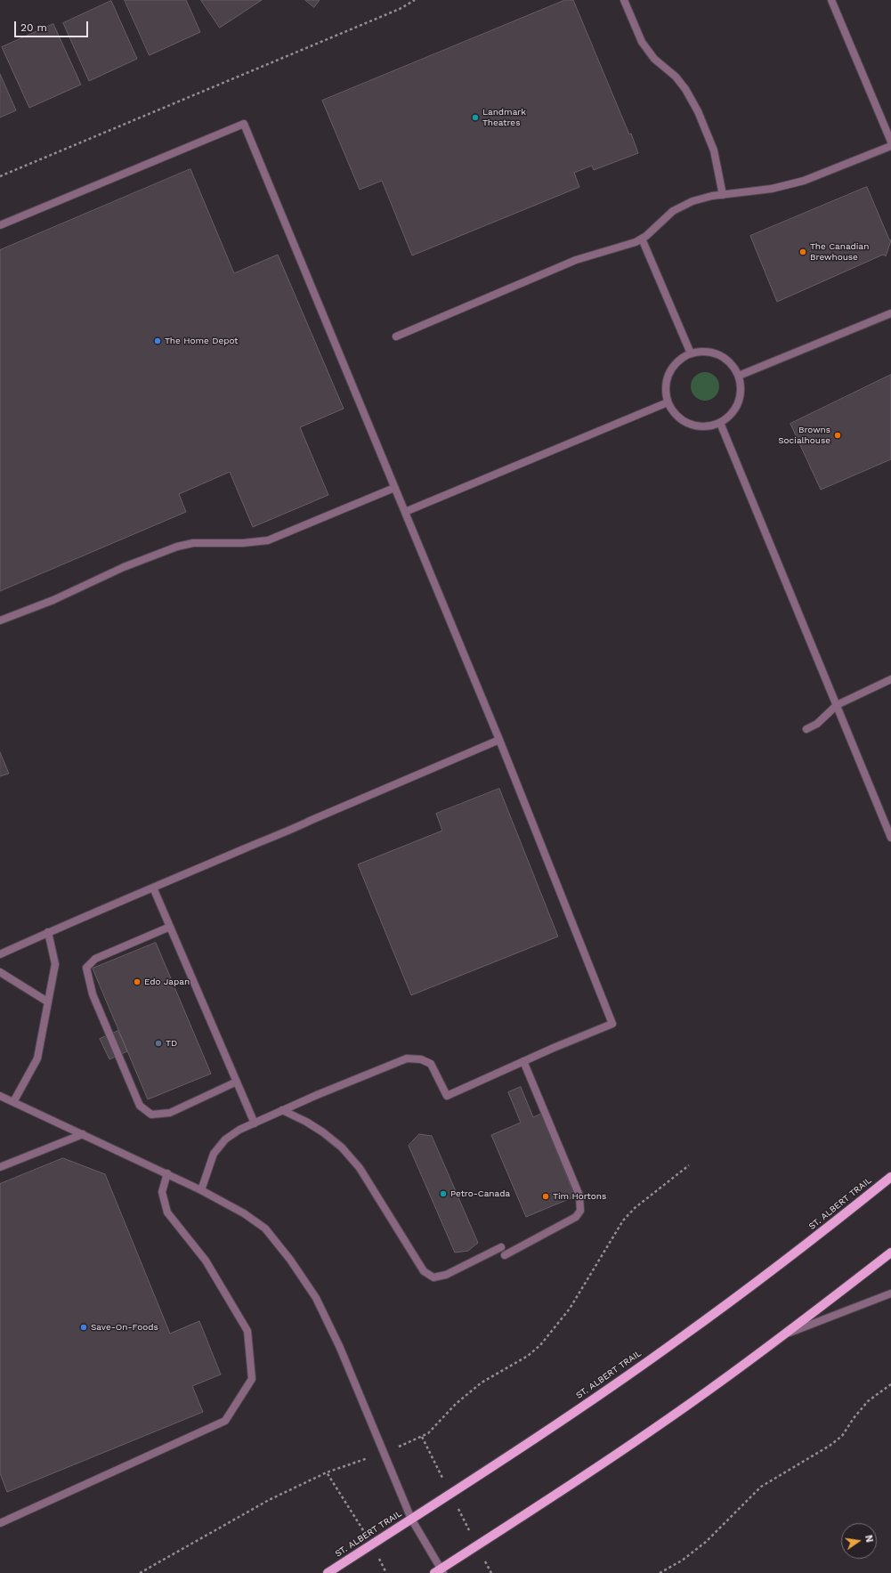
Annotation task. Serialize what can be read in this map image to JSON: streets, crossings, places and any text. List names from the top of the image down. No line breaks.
{"streets":{"main road":["ST. ALBERT TRAIL"]},"places":["Landmark Theatres","The Canadian Brewhouse","The Home Depot","Browns Socialhouse","Edo Japan","TD","Petro-Canada","Tim Hortons","Save-On-Foods"],"scale_bar":"20 m","north":"right"}
